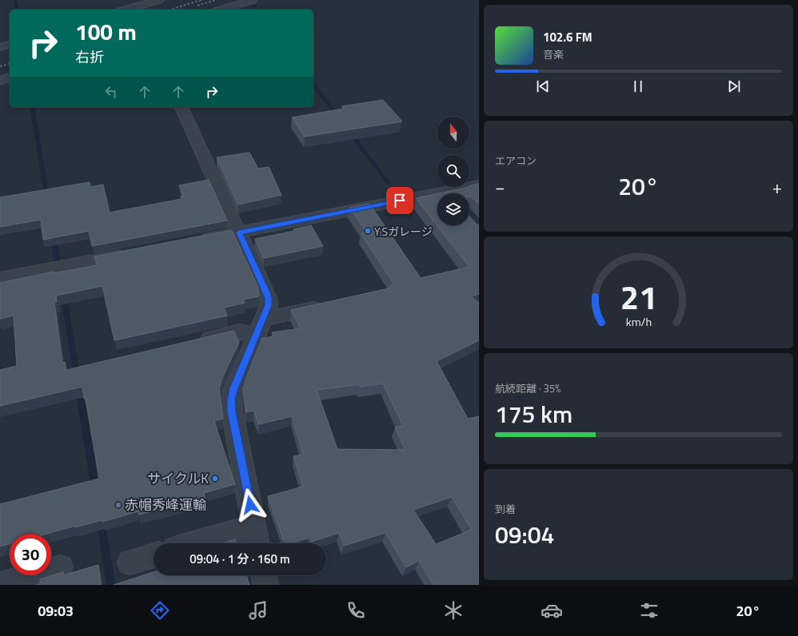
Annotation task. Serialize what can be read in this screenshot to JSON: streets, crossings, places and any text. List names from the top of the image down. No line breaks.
{"places":["Y.Sガレージ","サイクルK","赤帽秀峰運輸"],"north":"top","page":{"turn":["100 m","右折"],"song":["102.6 FM","音楽"],"tile":["エアコン",["航続距離 · 35%","175 km"],["到着","09:04"]],"heat":["−","20°","+"],"limit":"30","trip":"09:04 · 1 分 · 160 m","tabs":["09:03","20°"],"gauge":["21","km/h"]}}
